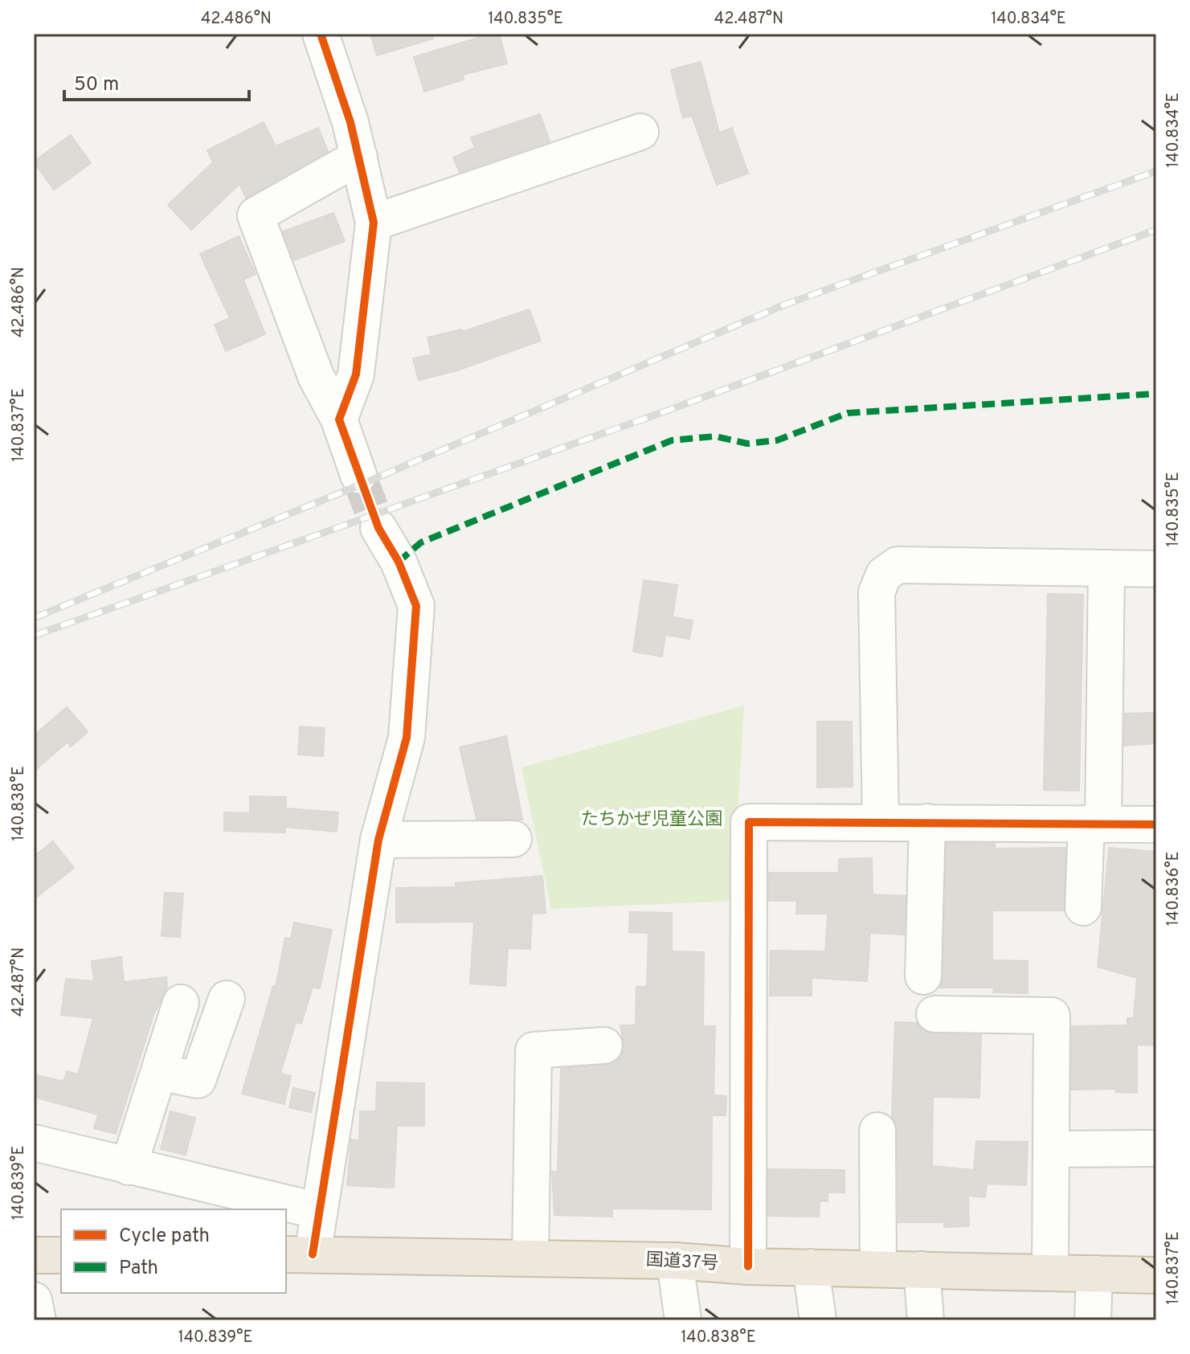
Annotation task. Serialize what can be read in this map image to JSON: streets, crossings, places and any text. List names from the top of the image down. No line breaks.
{"streets":{"highway":["国道37号"]},"parks":["たちかぜ児童公園"],"legend":["Cycle path","Path"],"scale_bar":"50 m","coordinates":["42.486°N","140.835°E","42.487°N","140.834°E","140.837°E","140.838°E","140.836°E","140.839°E"]}
